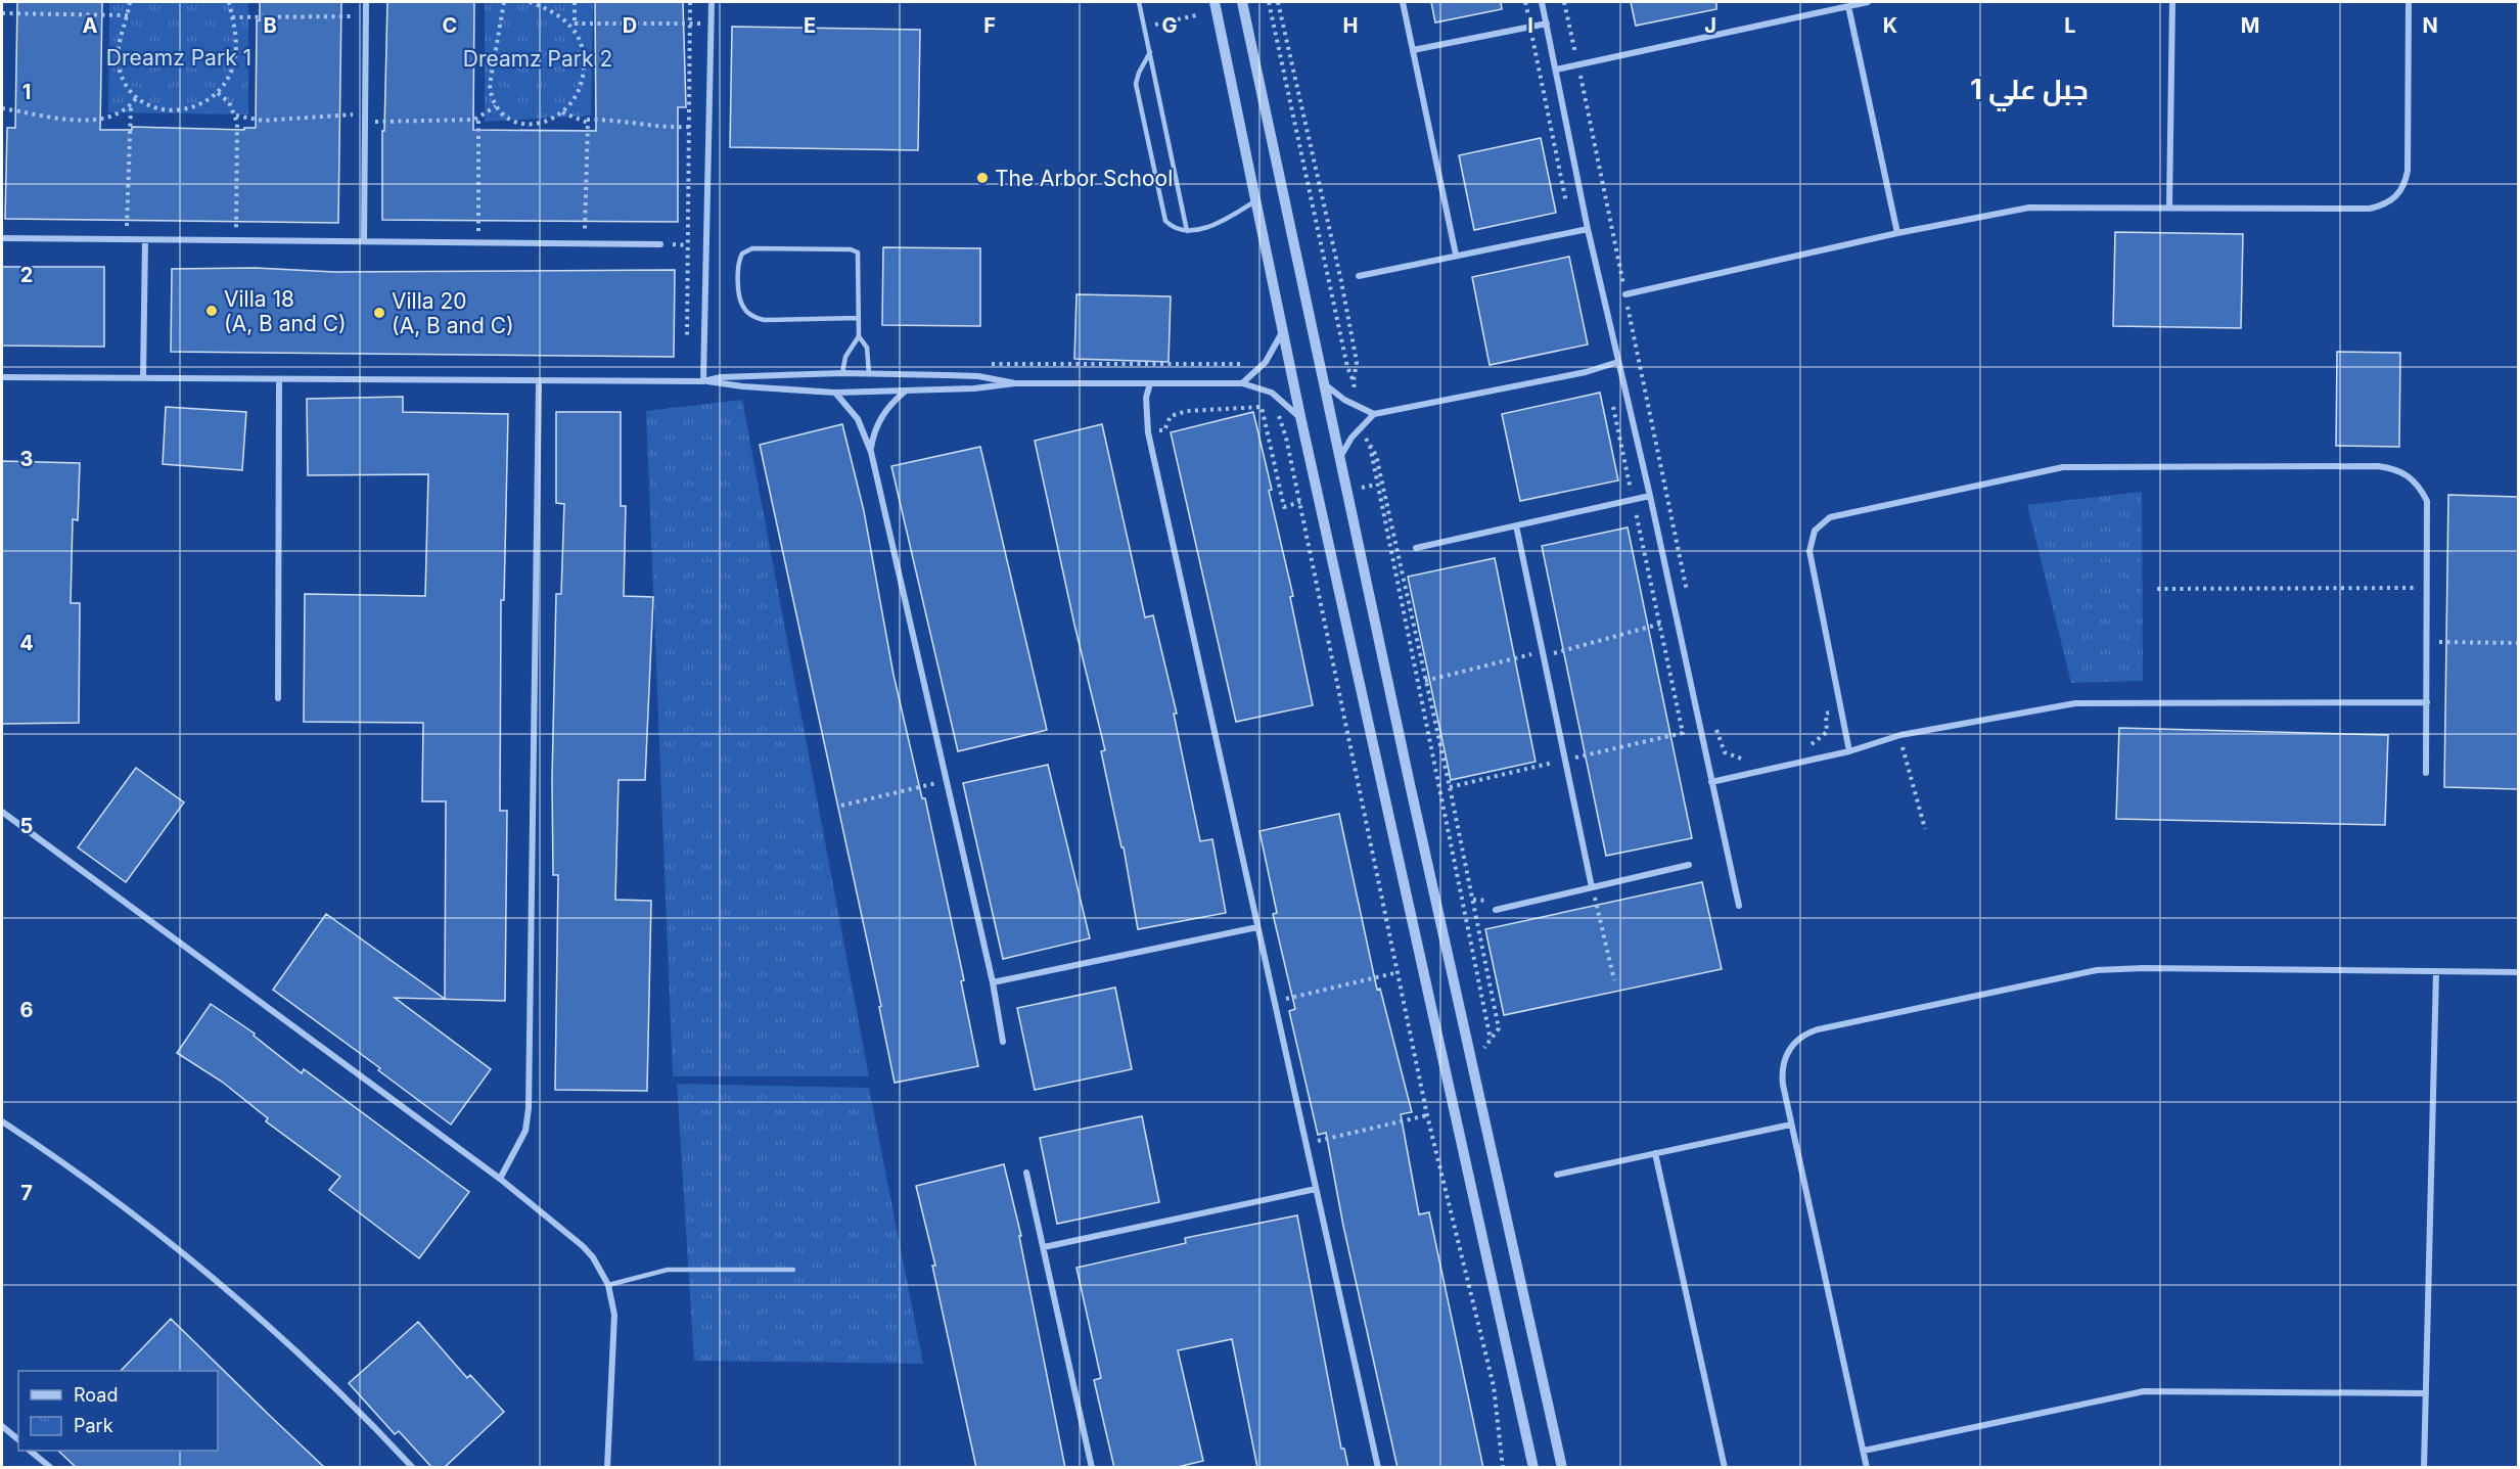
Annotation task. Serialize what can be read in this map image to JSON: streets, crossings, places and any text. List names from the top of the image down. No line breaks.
{"districts":["جبل علي 1"],"parks":["Dreamz Park 1","Dreamz Park 2"],"places":["The Arbor School","Villa 18 (A, B and C)","Villa 20 (A, B and C)"],"legend":["Road","Park"],"grid":{"columns":["A","B","C","D","E","F","G","H","I","J","K","L","M","N"],"rows":["1","2","3","4","5","6","7"]}}
